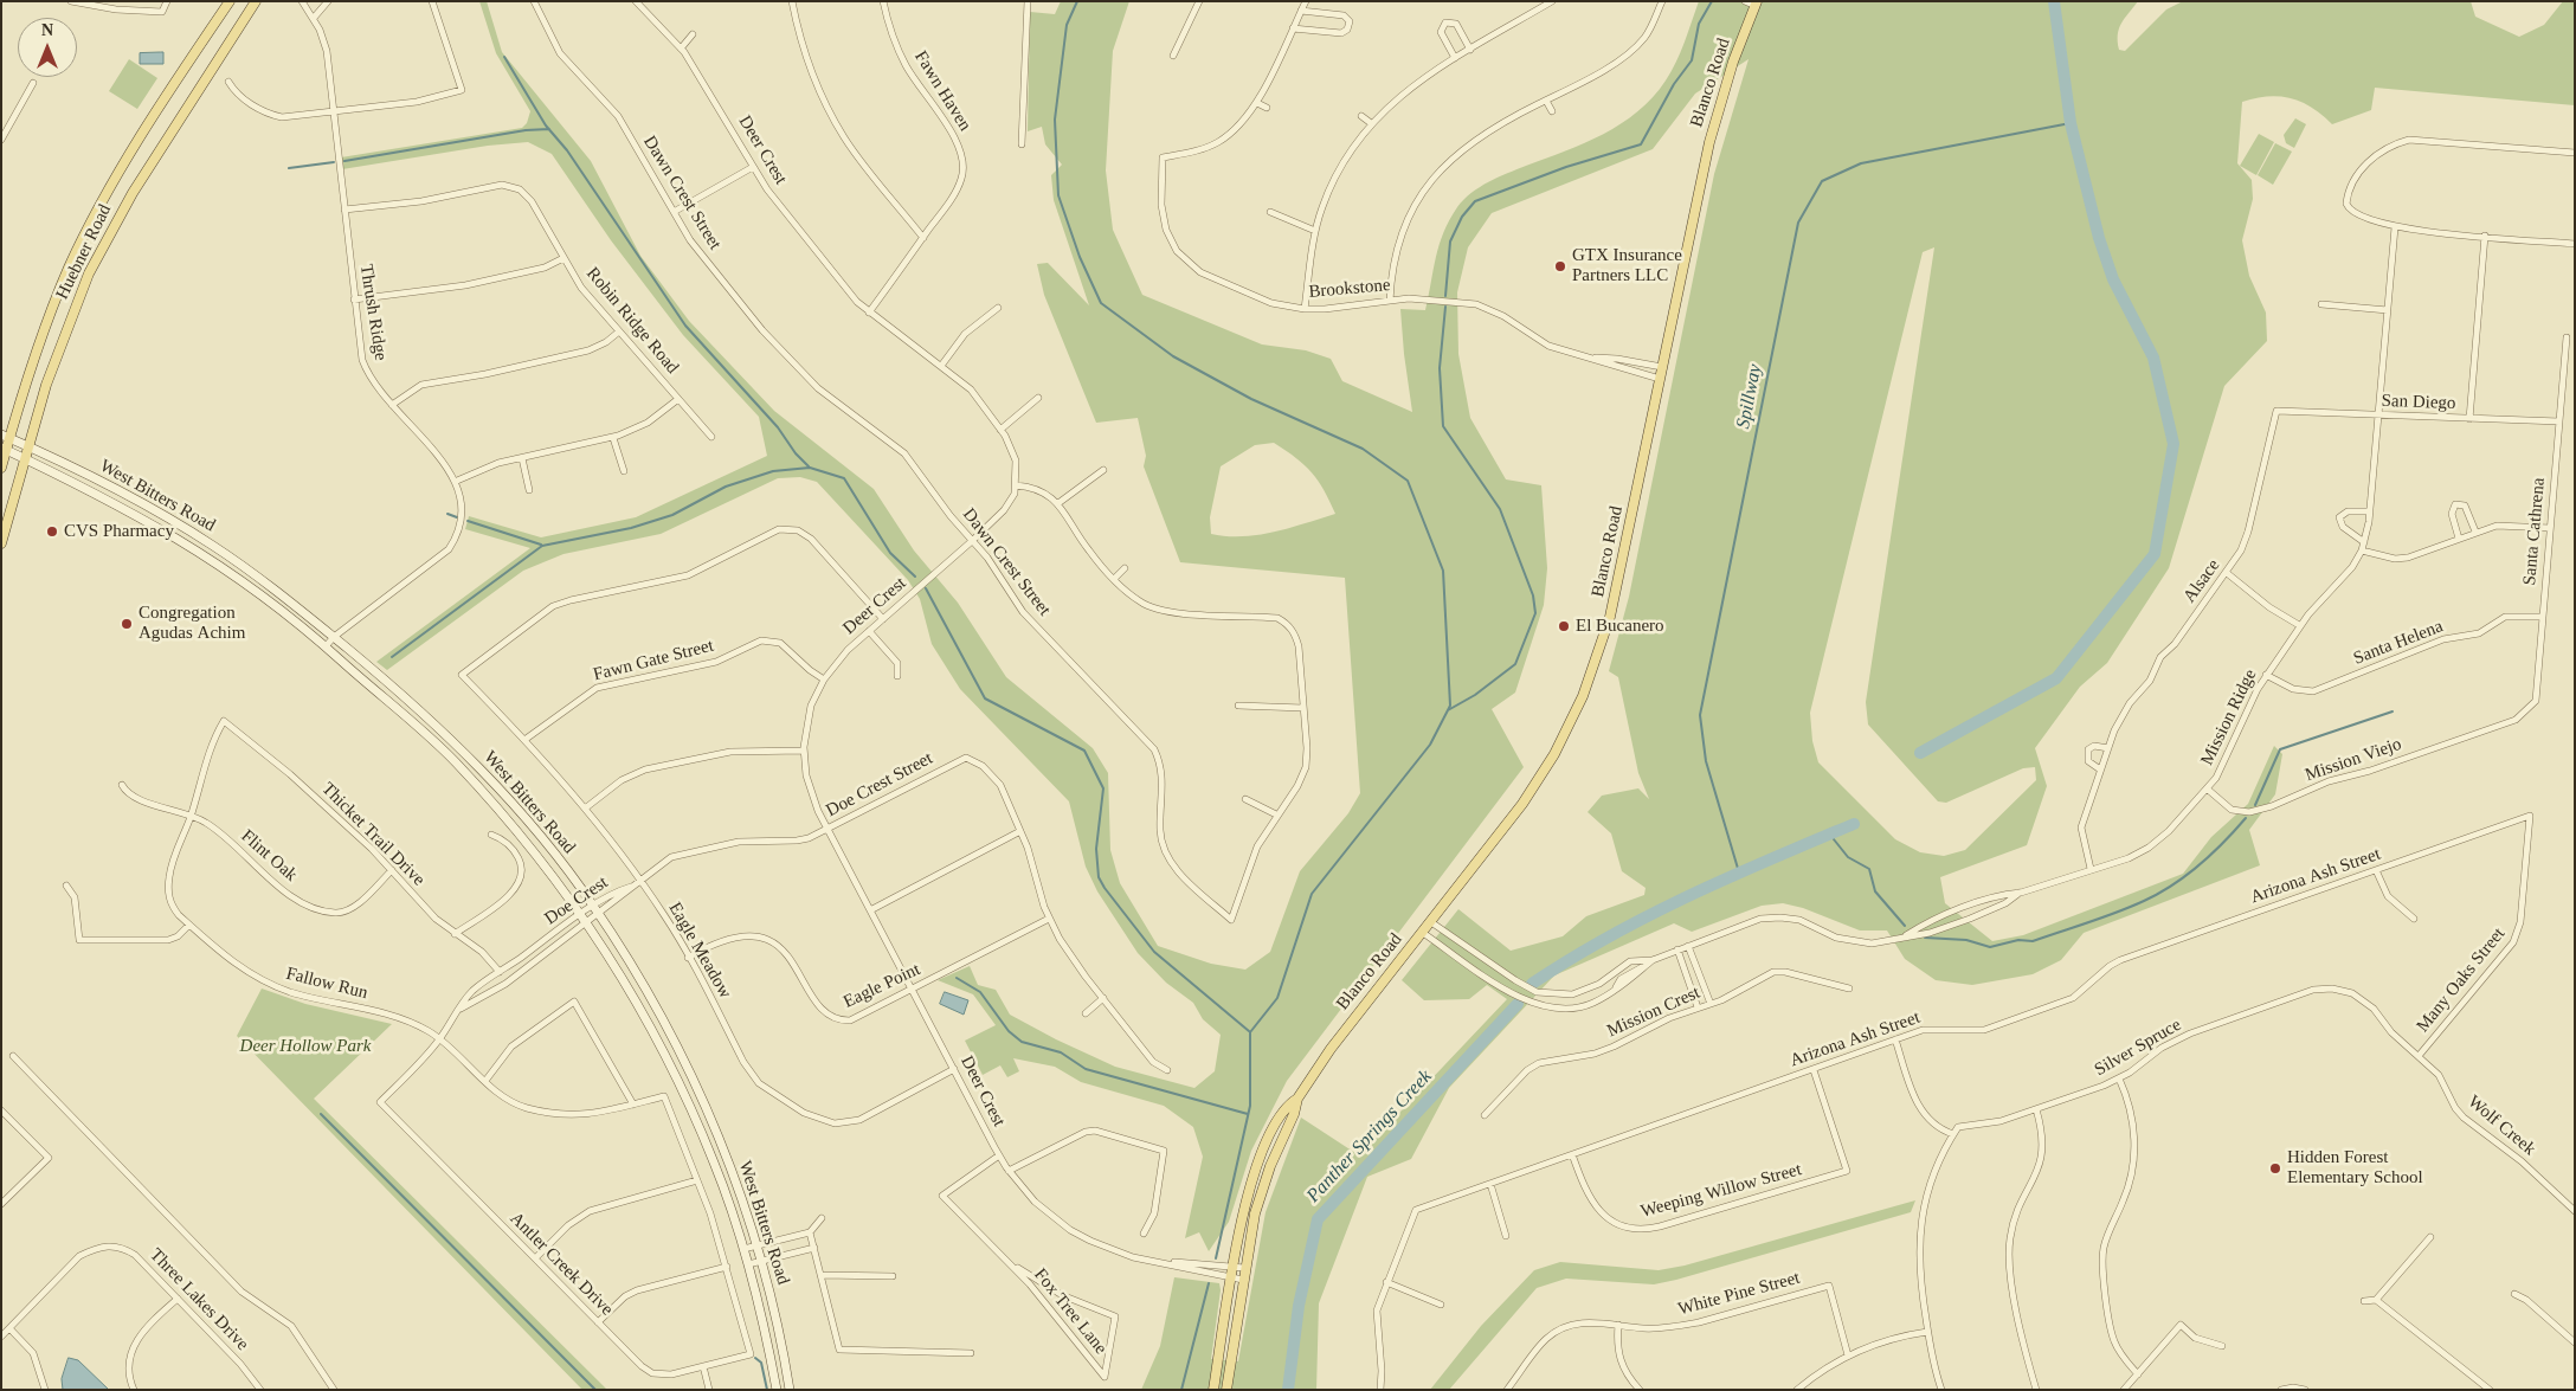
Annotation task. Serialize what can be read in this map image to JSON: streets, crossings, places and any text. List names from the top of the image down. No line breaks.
{"streets":{"main road":["Blanco Road","Huebner Road","West Bitters Road"],"street":["Fawn Haven","Deer Crest","Dawn Crest Street","Brookstone","Thrush Ridge","Robin Ridge Road","San Diego","Santa Cathrena","Alsace","Santa Helena","Fawn Gate Street","Mission Ridge","Mission Viejo","Doe Crest Street","Thicket Trail Drive","Flint Oak","Arizona Ash Street","Doe Crest","Eagle Meadow","Many Oaks Street","Fallow Run","Eagle Point","Mission Crest","Silver Spruce","Wolf Creek","Weeping Willow Street","Antler Creek Drive","White Pine Street","Three Lakes Drive","Fox Tree Lane"]},"crossings":[["Blanco Road","Deer Crest"],["Blanco Road","Brookstone"],["Blanco Road","Mission Ridge"],["Fawn Haven","Deer Crest"],["Deer Crest","Dawn Crest Street"],["Deer Crest","Fawn Gate Street"],["Deer Crest","Doe Crest Street"],["Deer Crest","Eagle Meadow"],["Deer Crest","Eagle Point"],["Deer Crest","Fox Tree Lane"],["Huebner Road","West Bitters Road"],["Thrush Ridge","Robin Ridge Road"],["Thrush Ridge","West Bitters Road"],["San Diego","Santa Cathrena"],["San Diego","Alsace"],["San Diego","Mission Ridge"],["West Bitters Road","Doe Crest"],["Santa Cathrena","Santa Helena"],["Santa Cathrena","Mission Viejo"],["Alsace","Mission Ridge"],["Santa Helena","Mission Ridge"],["Fawn Gate Street","Eagle Meadow"],["Mission Ridge","Mission Viejo"],["Doe Crest Street","Doe Crest"],["Doe Crest Street","Eagle Meadow"],["Doe Crest Street","Eagle Point"],["Thicket Trail Drive","Flint Oak"],["Thicket Trail Drive","Doe Crest"],["Thicket Trail Drive","Fallow Run"],["Flint Oak","Fallow Run"],["Arizona Ash Street","Many Oaks Street"],["Arizona Ash Street","Weeping Willow Street"],["Doe Crest","Fallow Run"],["Doe Crest","Antler Creek Drive"],["Eagle Meadow","Eagle Point"],["Many Oaks Street","Wolf Creek"],["Silver Spruce","Wolf Creek"]],"water":["Spillway","Panther Springs Creek"],"parks":["Deer Hollow Park"],"places":["GTX Insurance Partners LLC","CVS Pharmacy","Congregation Agudas Achim","El Bucanero","Hidden Forest Elementary School"],"north":"top"}
